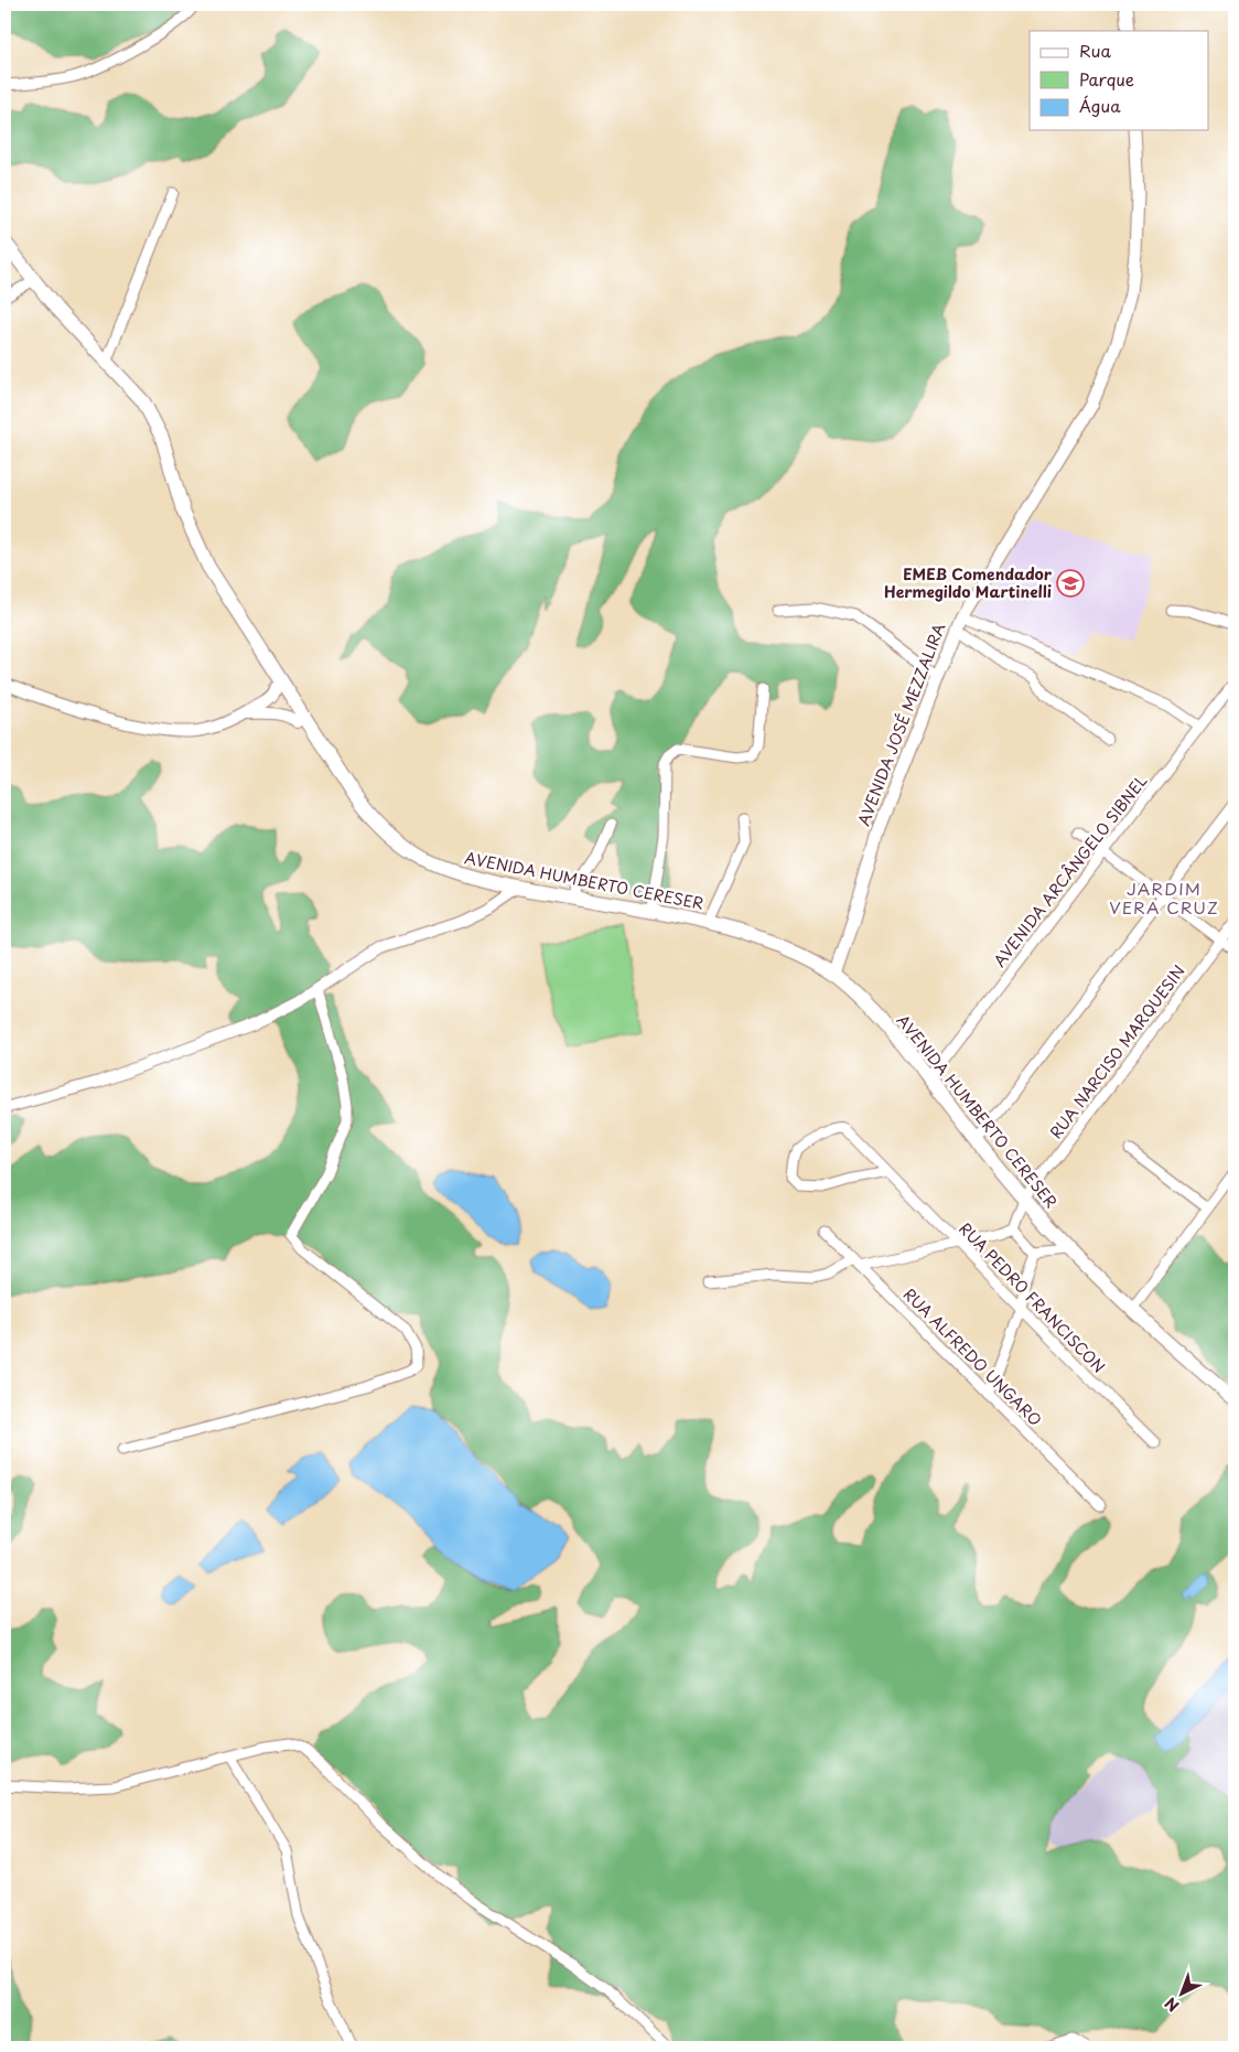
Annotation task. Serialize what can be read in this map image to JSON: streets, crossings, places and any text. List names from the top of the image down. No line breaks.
{"streets":{"main road":["AVENIDA JOSÉ MEZZALIRA","AVENIDA HUMBERTO CERESER"],"street":["AVENIDA ARCÂNGELO SIBNEL","RUA NARCISO MARQUESIN","RUA PEDRO FRANCISCON","RUA ALFREDO UNGARO"]},"crossings":[["AVENIDA JOSÉ MEZZALIRA","AVENIDA HUMBERTO CERESER"],["AVENIDA ARCÂNGELO SIBNEL","AVENIDA HUMBERTO CERESER"],["AVENIDA HUMBERTO CERESER","RUA NARCISO MARQUESIN"]],"districts":["JARDIM VERA CRUZ"],"places":{"school or university":["EMEB Comendador Hermegildo Martinelli"]},"legend":["Rua","Parque","Água"],"north":"bottom left"}
